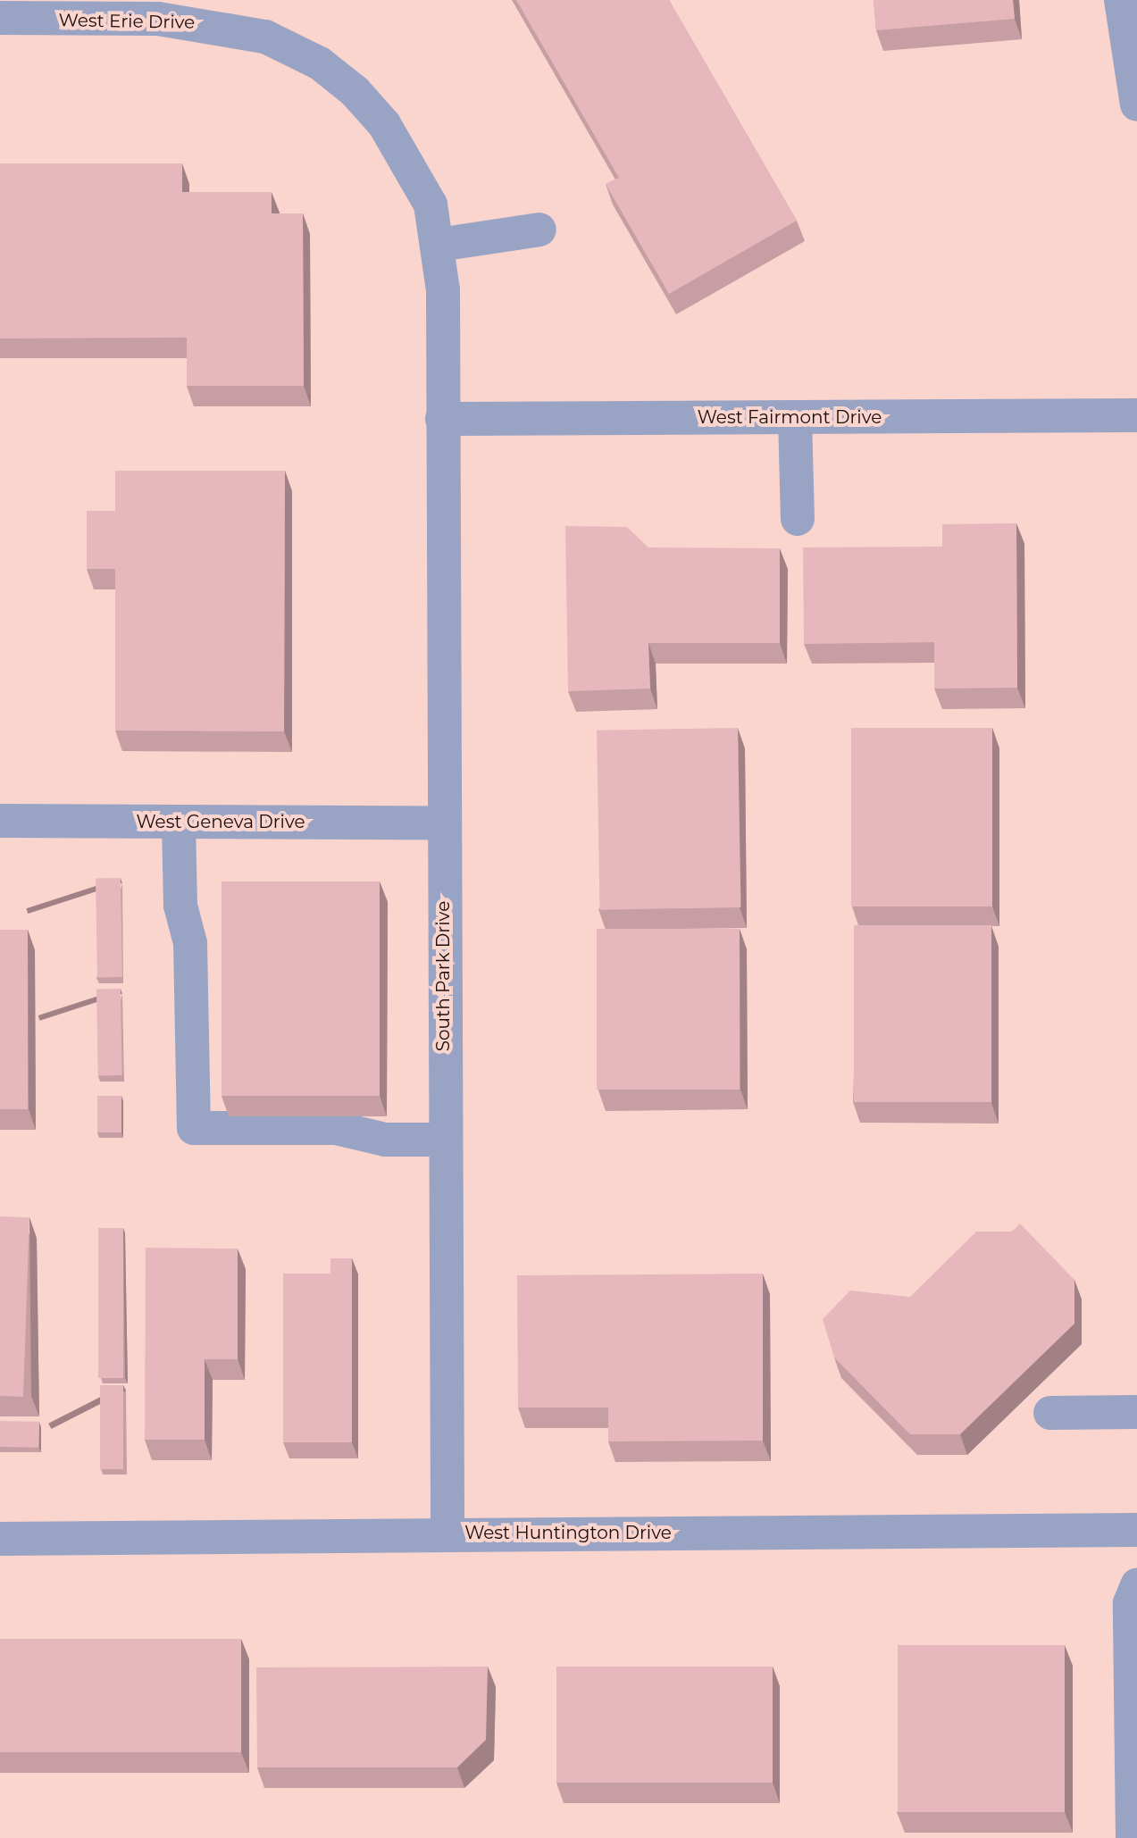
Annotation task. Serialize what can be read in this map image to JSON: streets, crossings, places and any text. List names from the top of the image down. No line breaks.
{"streets":{"street":["West Erie Drive","West Fairmont Drive","West Geneva Drive","South Park Drive","West Huntington Drive"]},"crossings":[["West Erie Drive","West Fairmont Drive"],["West Erie Drive","South Park Drive"],["West Fairmont Drive","South Park Drive"],["West Geneva Drive","South Park Drive"],["South Park Drive","West Huntington Drive"]]}
